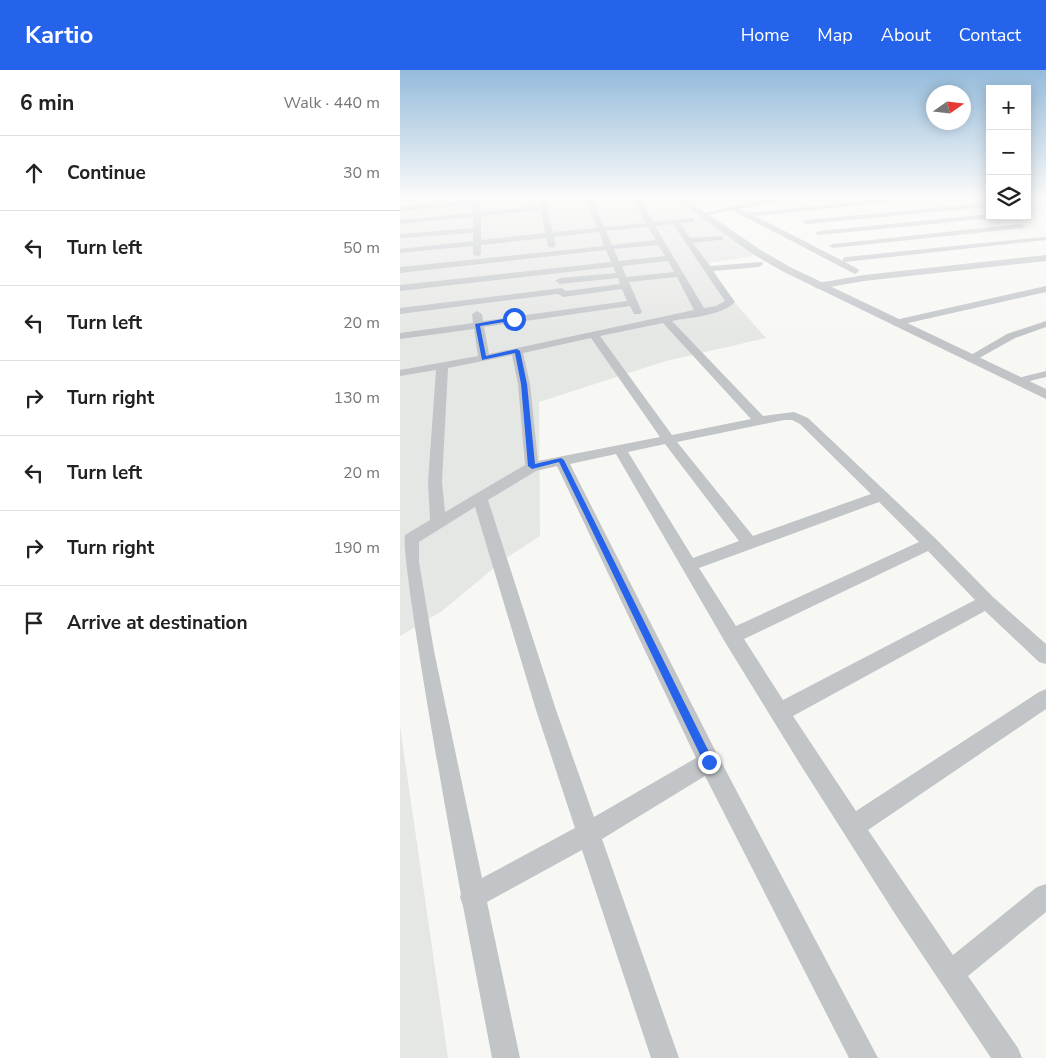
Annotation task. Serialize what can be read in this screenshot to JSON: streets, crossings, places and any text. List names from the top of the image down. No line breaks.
{"north":"right","page":{"header":"Kartio","nav":["Home","Map","About","Contact"],"heading":["6 min","Walk · 440 m"],"map_buttons":["+","−"],"list":[["Continue","30 m"],["Turn left","50 m"],["Turn left","20 m"],["Turn right","130 m"],["Turn left","20 m"],["Turn right","190 m"],"Arrive at destination"]}}
